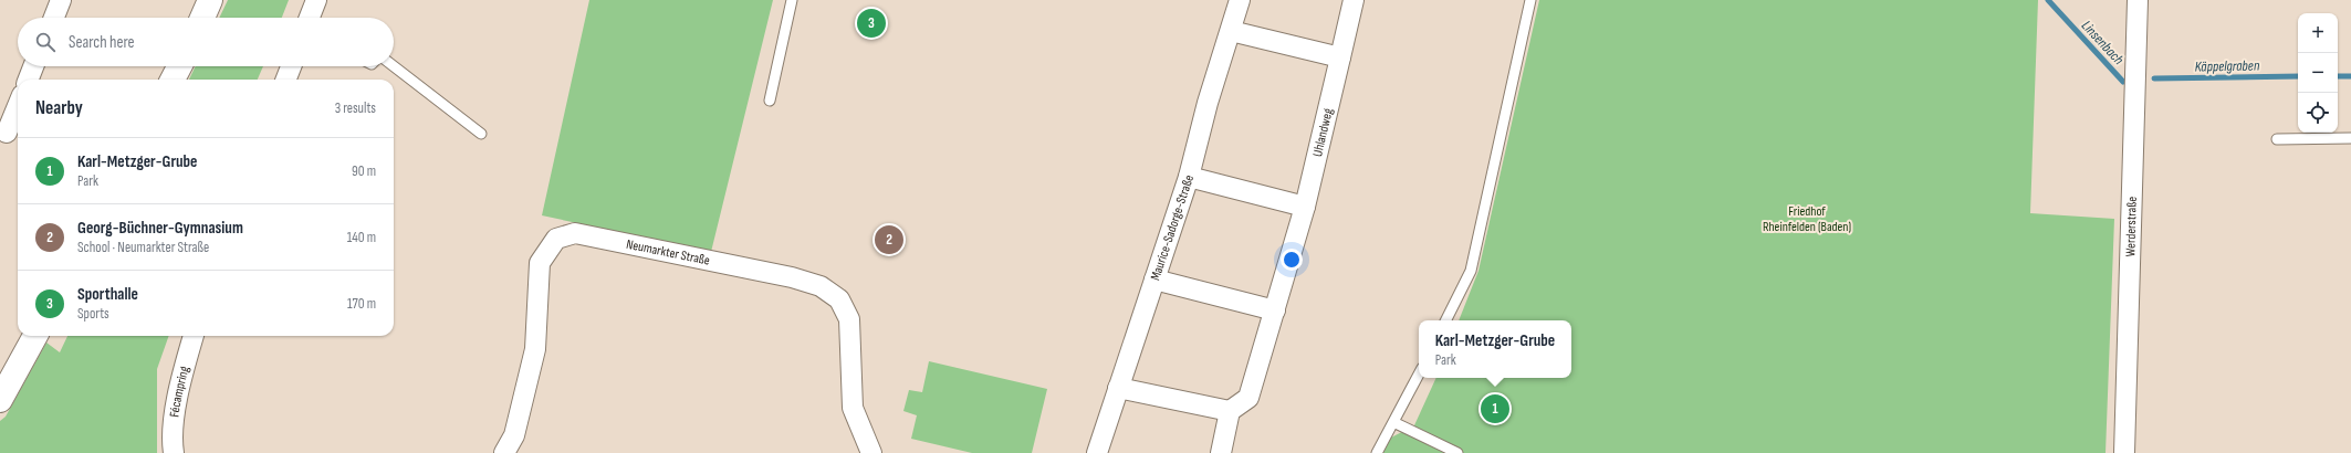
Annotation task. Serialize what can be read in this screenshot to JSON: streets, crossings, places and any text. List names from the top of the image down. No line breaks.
{"streets":{"street":["Uhlandweg","Werderstraße","Maurice-Sadorge-Straße","Neumarkter Straße","Fécampring"]},"water":["Linsenbach","Käppelgraben"],"parks":["Friedhof Rheinfelden (Baden)"],"page":{"pins":["3","2","1"],"map_buttons":["+","−"],"search":"Search here","heading":["Nearby","3 results"],"list":[{"mark":"1","name":"Karl-Metzger-Grube","note":"Park","value":"90 m"},{"mark":"2","name":"Georg-Büchner-Gymnasium","note":"School · Neumarkter Straße","value":"140 m"},{"mark":"3","name":"Sporthalle","note":"Sports","value":"170 m"}],"popup":["Karl-Metzger-Grube","Park"]}}
